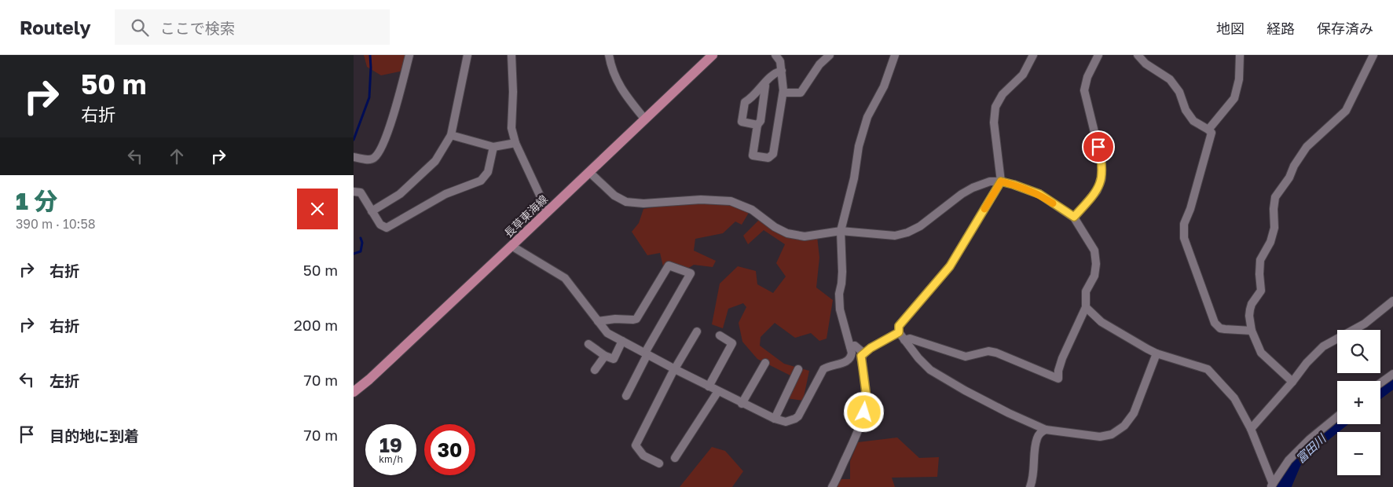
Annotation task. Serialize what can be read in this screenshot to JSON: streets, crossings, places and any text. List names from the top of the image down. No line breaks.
{"streets":{"main road":["長草東海線"]},"water":["富田川"],"page":{"header":"Routely","search":"ここで検索","nav":["地図","経路","保存済み"],"turn":["50 m","右折"],"heading":["1 分","390 m · 10:58"],"list":[{"name":"右折","value":"50 m"},{"name":"右折","value":"200 m"},{"name":"左折","value":"70 m"},{"name":"目的地に到着","value":"70 m"}],"map_buttons":["+","−"],"speed":"19 km/h","limit":"30"}}
